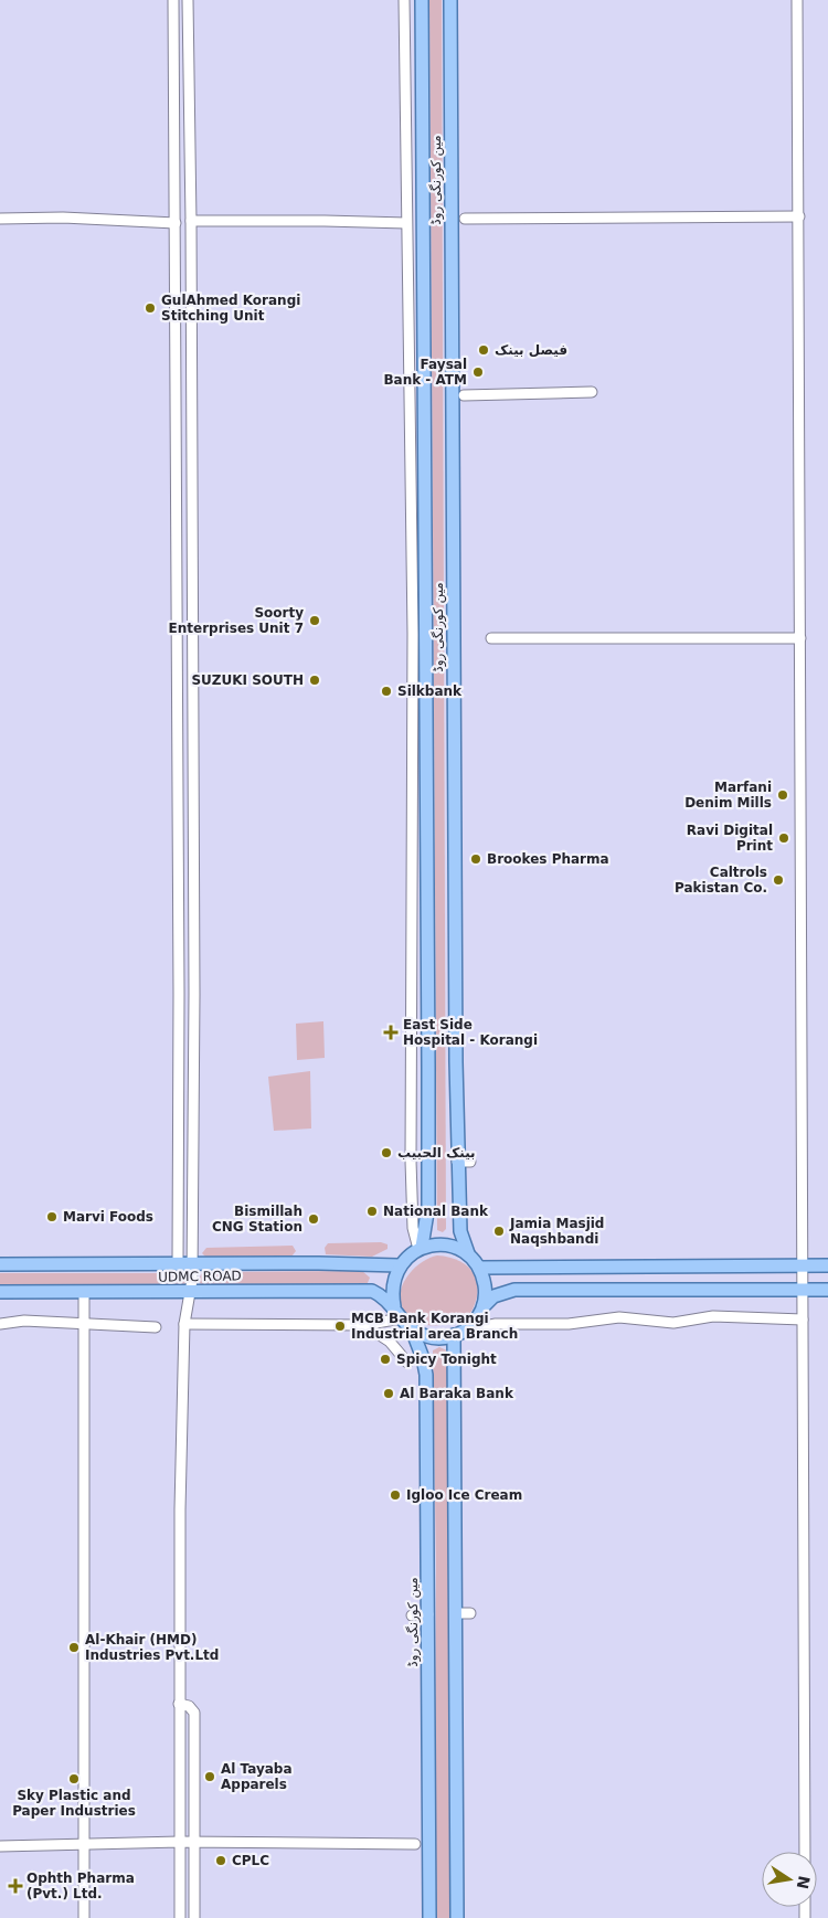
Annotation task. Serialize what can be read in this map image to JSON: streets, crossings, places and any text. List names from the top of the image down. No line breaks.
{"streets":{"main road":["مین کورنگی روڈ","UDMC ROAD"]},"crossings":[["مین کورنگی روڈ","UDMC ROAD"]],"places":{"other":["GulAhmed Korangi Stitching Unit","فیصل بینک","Faysal Bank - ATM","Soorty Enterprises Unit 7","SUZUKI SOUTH","Silkbank","Marfani Denim Mills","Ravi Digital Print","Brookes Pharma","Caltrols Pakistan Co.","بينک الحبيب","National Bank","Marvi Foods","Bismillah CNG Station","Jamia Masjid Naqshbandi","MCB Bank Korangi Industrial area Branch","Spicy Tonight","Al Baraka Bank","Igloo Ice Cream","Al-Khair (HMD) Industries Pvt.Ltd","Al Tayaba Apparels","Sky Plastic and Paper Industries","CPLC"],"health":["East Side Hospital - Korangi","Ophth Pharma (Pvt.) Ltd."]},"north":"right"}
